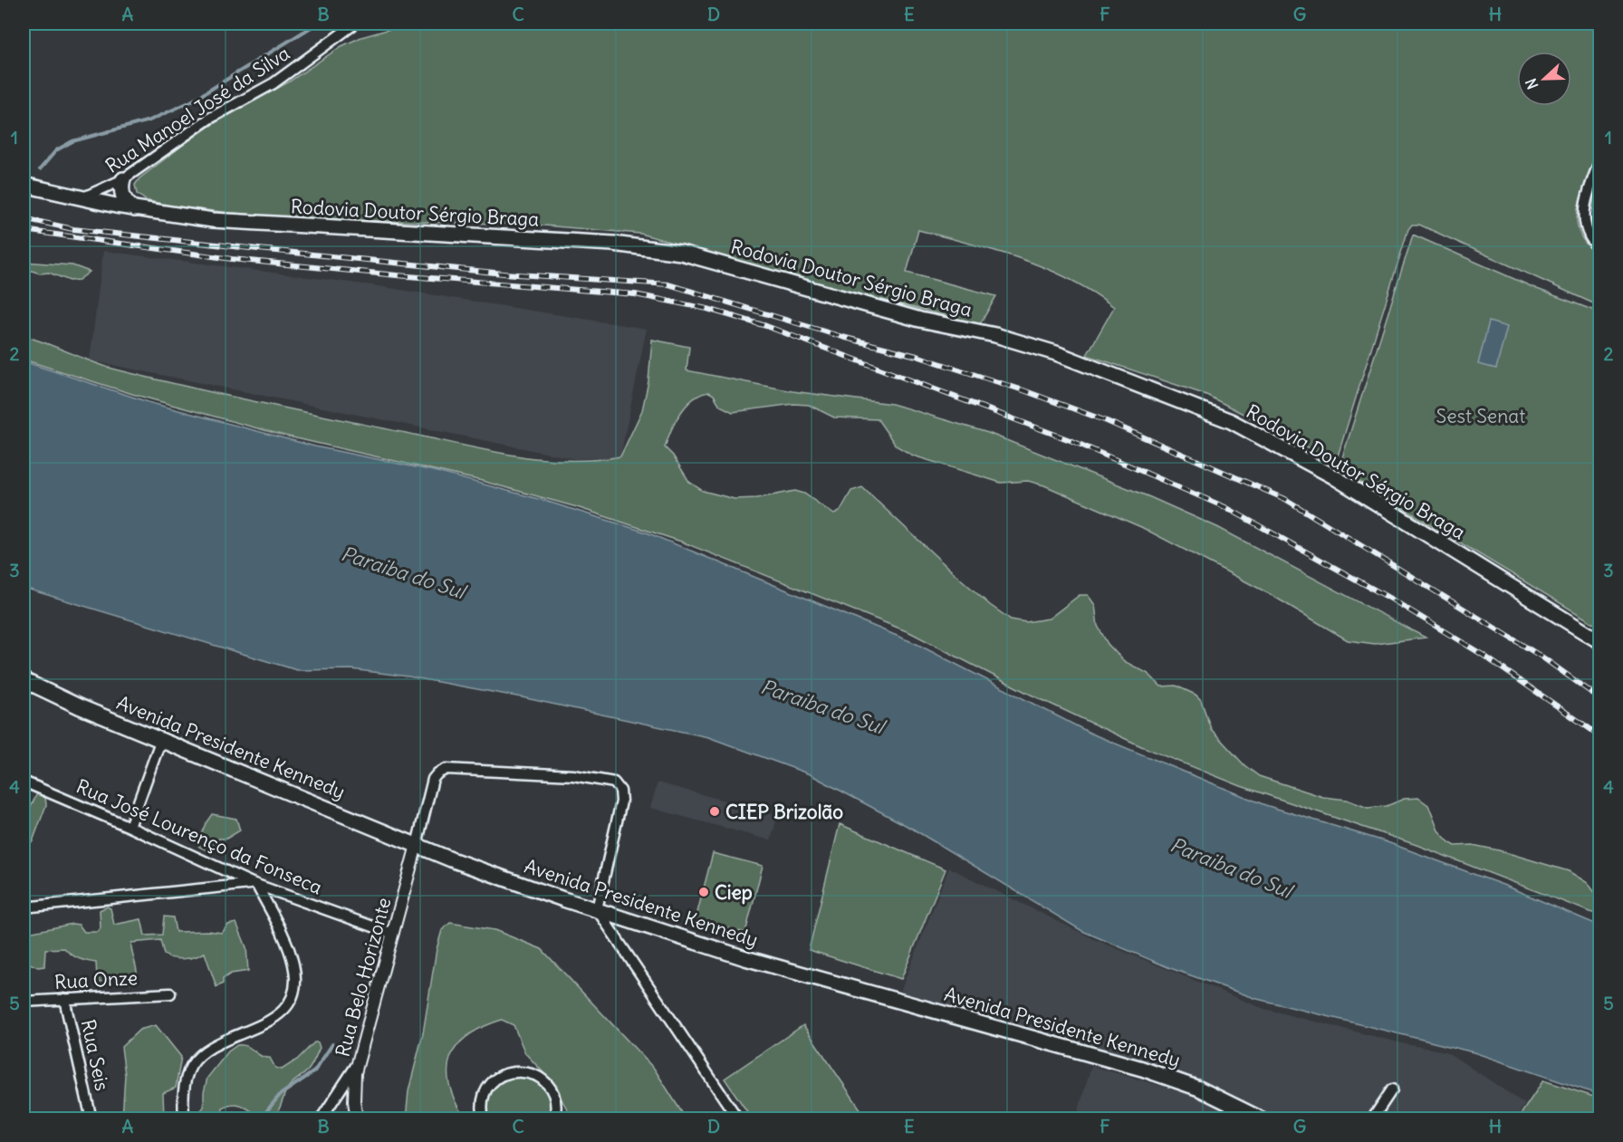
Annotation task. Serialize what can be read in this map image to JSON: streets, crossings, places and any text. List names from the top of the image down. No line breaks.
{"streets":{"main road":["Rodovia Doutor Sérgio Braga","Avenida Presidente Kennedy"],"street":["Rua Manoel José da Silva","Rua José Lourenço da Fonseca","Rua Belo Horizonte","Rua Onze","Rua Seis"]},"crossings":[["Rua Manoel José da Silva","Rodovia Doutor Sérgio Braga"],["Avenida Presidente Kennedy","Rua Belo Horizonte"],["Rua José Lourenço da Fonseca","Rua Belo Horizonte"],["Rua Onze","Rua Seis"]],"water":["Paraiba do Sul"],"parks":["Sest Senat"],"places":["CIEP Brizolão","Ciep"],"north":"left","grid":{"columns":["A","B","C","D","E","F","G","H"],"rows":["1","2","3","4","5"]}}
